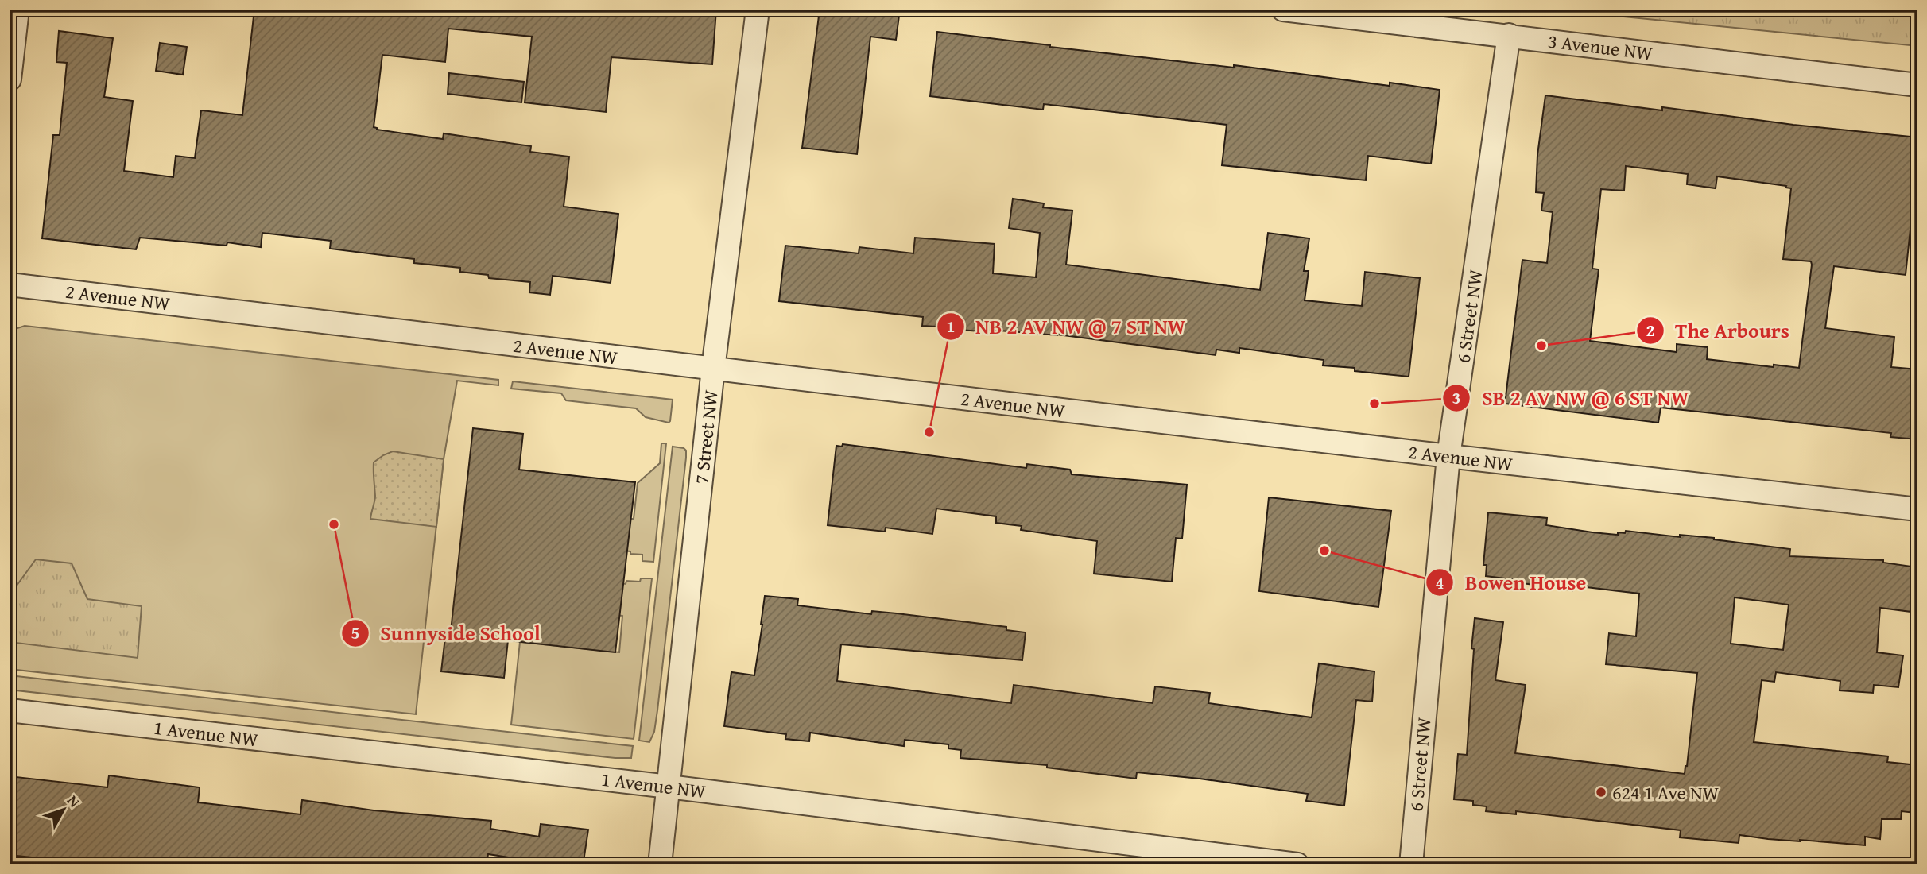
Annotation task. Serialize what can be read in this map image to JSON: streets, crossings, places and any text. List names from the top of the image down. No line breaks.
{"streets":{"street":["3 Avenue NW","2 Avenue NW","6 Street NW","7 Street NW","1 Avenue NW"]},"crossings":[["3 Avenue NW","6 Street NW"],["2 Avenue NW","6 Street NW"],["2 Avenue NW","7 Street NW"],["7 Street NW","1 Avenue NW"]],"places":["The Arbours","SB 2 AV NW @ 6 ST NW","NB 2 AV NW @ 7 ST NW","Sunnyside School","Bowen House","624 1 Ave NW"],"north":"top right"}
